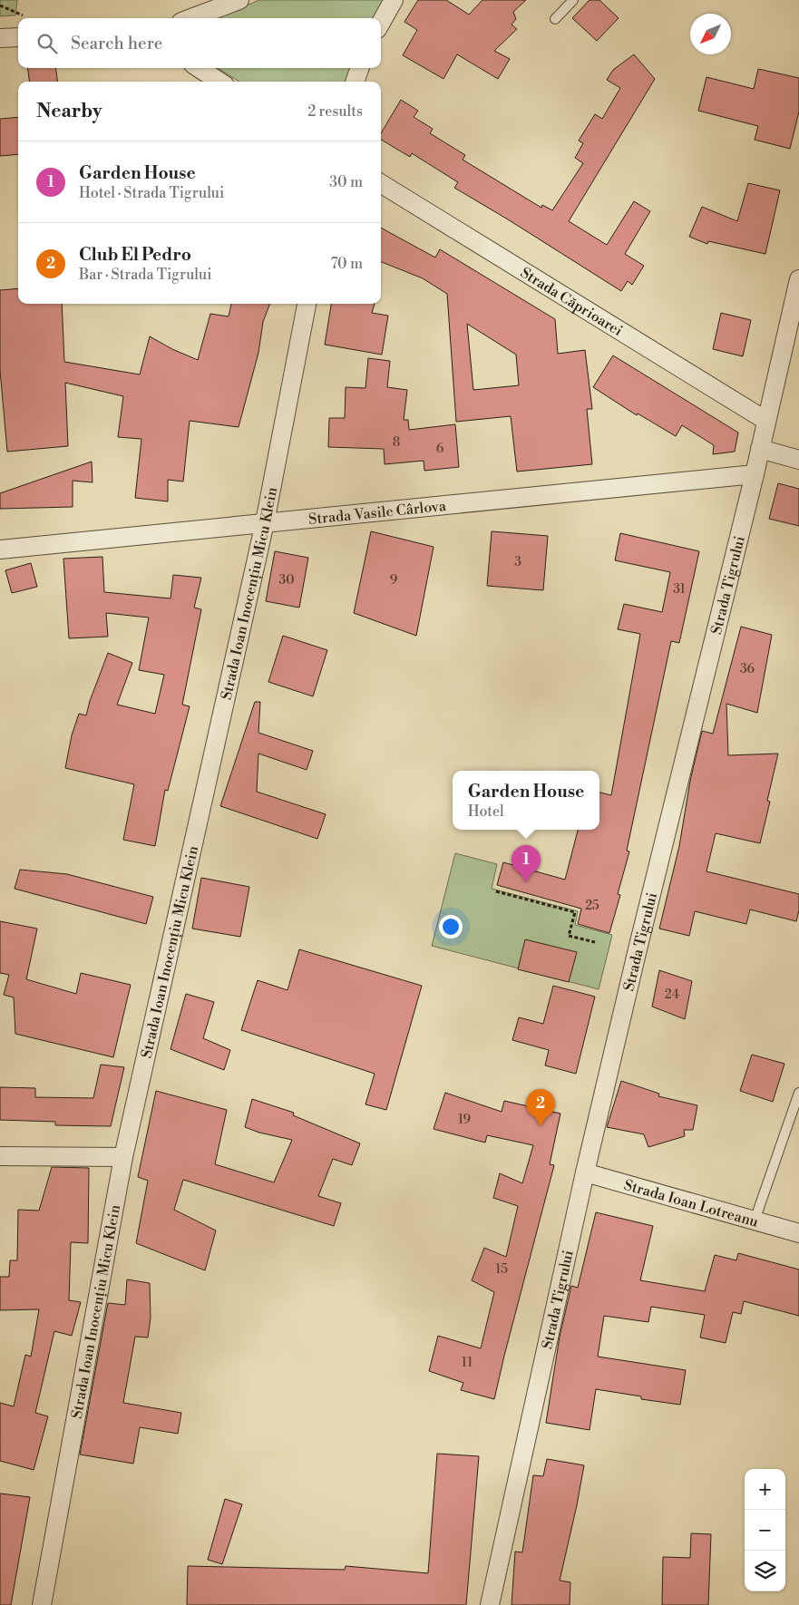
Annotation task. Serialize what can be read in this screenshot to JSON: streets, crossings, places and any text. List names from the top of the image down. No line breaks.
{"streets":{"street":["Strada Căprioarei","Strada Vasile Cârlova","Strada Tigrului","Strada Ioan Inocențiu Micu Klein","Strada Ioan Lotreanu"]},"crossings":[["Strada Căprioarei","Strada Tigrului"],["Strada Vasile Cârlova","Strada Tigrului"],["Strada Vasile Cârlova","Strada Ioan Inocențiu Micu Klein"],["Strada Tigrului","Strada Ioan Lotreanu"]],"house_numbers":["8","6","3","30","9","31","36","25","24","19","15","11"],"north":"bottom left","page":{"search":"Search here","heading":["Nearby","2 results"],"list":[{"mark":"1","name":"Garden House","note":"Hotel · Strada Tigrului","value":"30 m"},{"mark":"2","name":"Club El Pedro","note":"Bar · Strada Tigrului","value":"70 m"}],"popup":["Garden House","Hotel"],"pins":["1","2"],"map_buttons":["+","−"]}}
